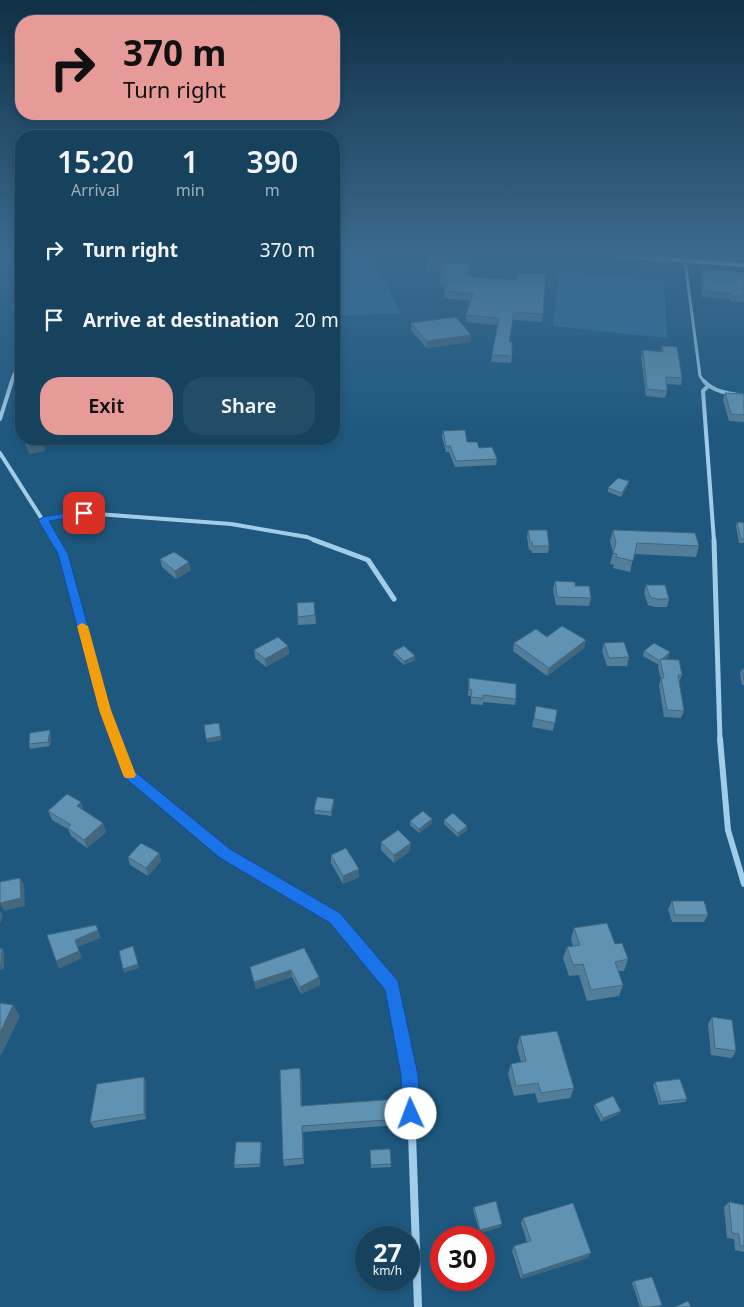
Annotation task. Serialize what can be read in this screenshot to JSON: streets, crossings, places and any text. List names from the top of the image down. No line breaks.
{"page":{"turn":["370 m","Turn right"],"eta":["15:20","Arrival","1","min","390","m"],"list":[{"name":"Turn right","value":"370 m"},{"name":"Arrive at destination","value":"20 m"}],"buttons":["Exit","Share"],"speed":"27 km/h","limit":"30"}}
